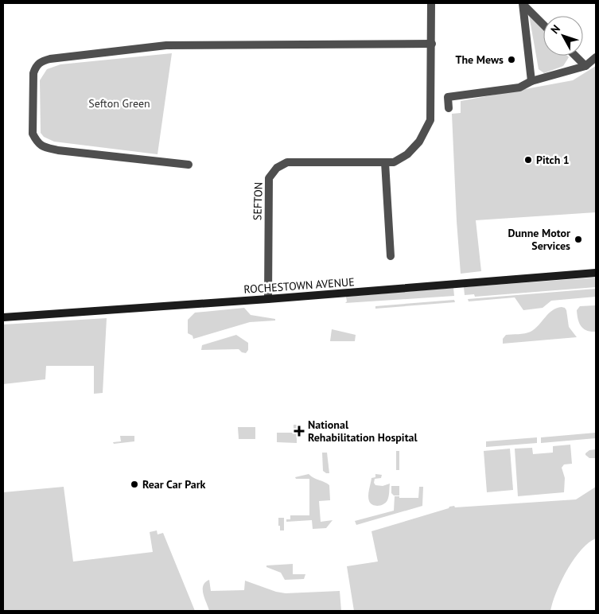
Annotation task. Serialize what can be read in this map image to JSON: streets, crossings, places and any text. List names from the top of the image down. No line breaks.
{"streets":{"main road":["ROCHESTOWN AVENUE"],"street":["SEFTON"]},"crossings":[["SEFTON","ROCHESTOWN AVENUE"]],"parks":["Sefton Green"],"places":{"other":["The Mews","Pitch 1","Dunne Motor Services","Rear Car Park"],"health":["National Rehabilitation Hospital"]},"north":"top left"}
